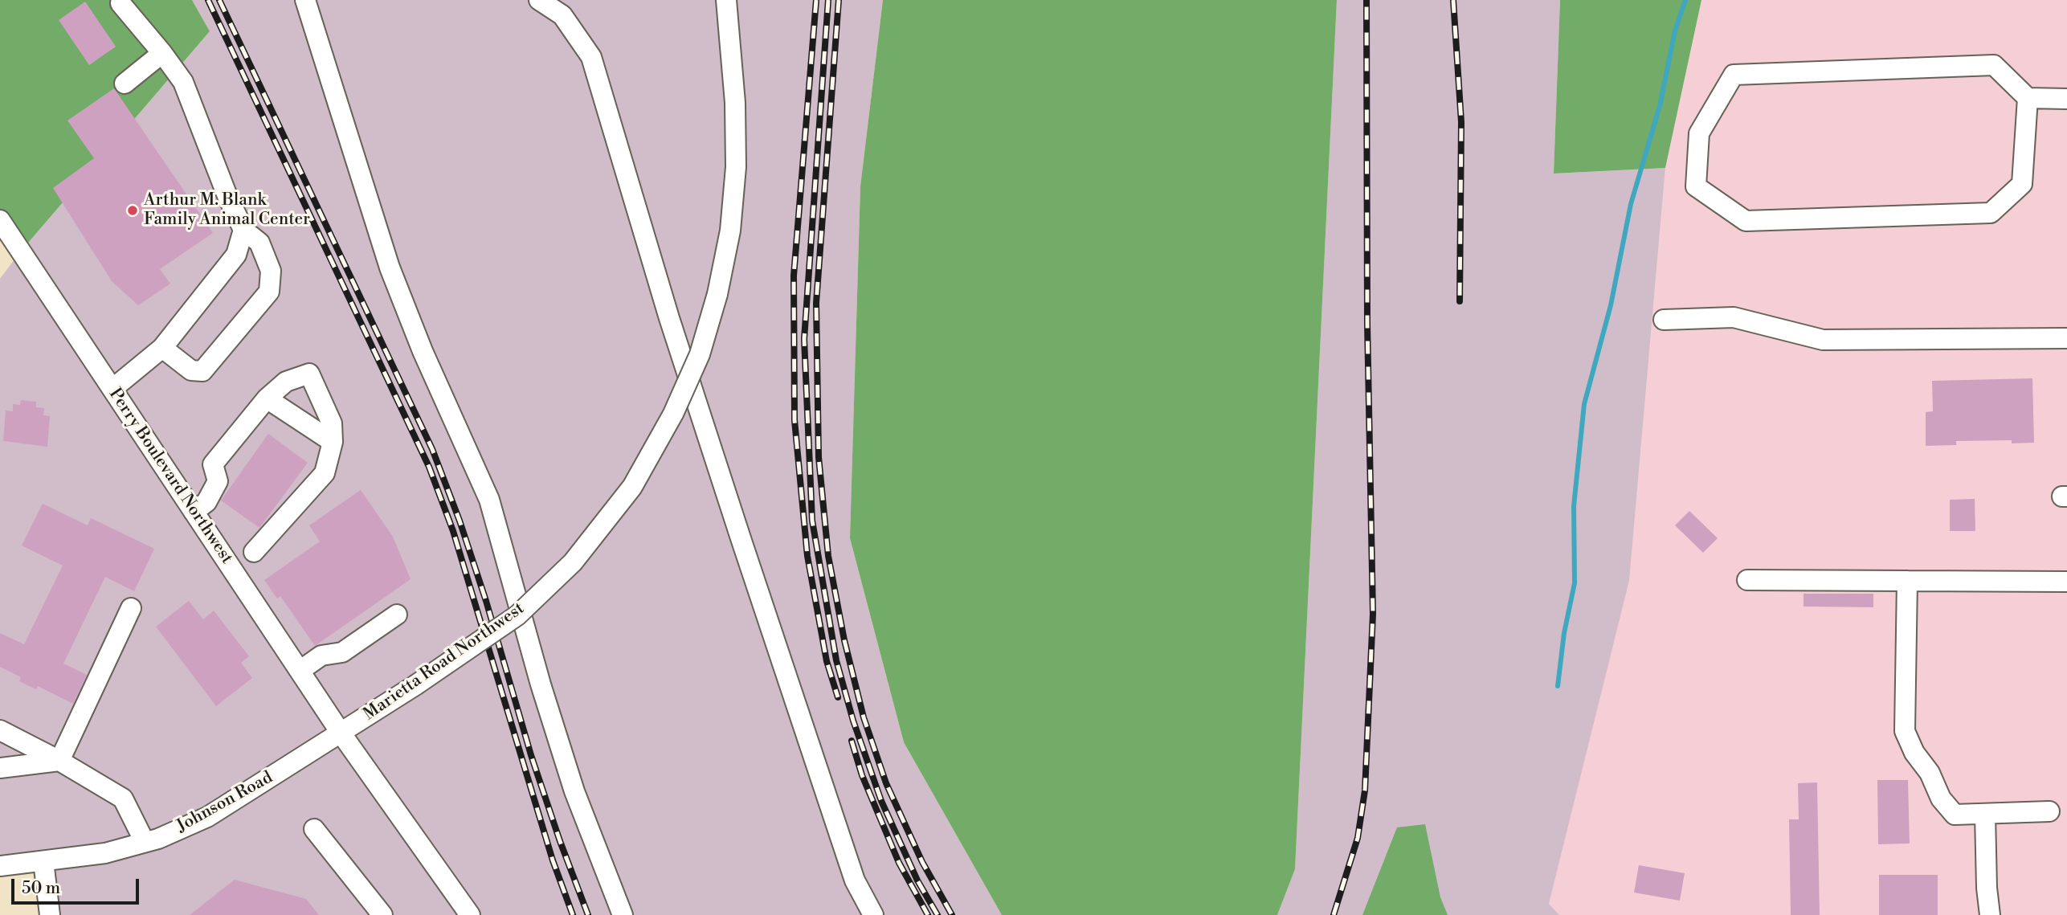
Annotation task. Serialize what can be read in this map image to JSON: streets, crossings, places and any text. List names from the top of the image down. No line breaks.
{"streets":{"street":["Perry Boulevard Northwest","Marietta Road Northwest","Johnson Road"]},"crossings":[["Perry Boulevard Northwest","Marietta Road Northwest"],["Perry Boulevard Northwest","Johnson Road"],["Marietta Road Northwest","Johnson Road"]],"places":["Arthur M. Blank Family Animal Center"],"scale_bar":"50 m"}
